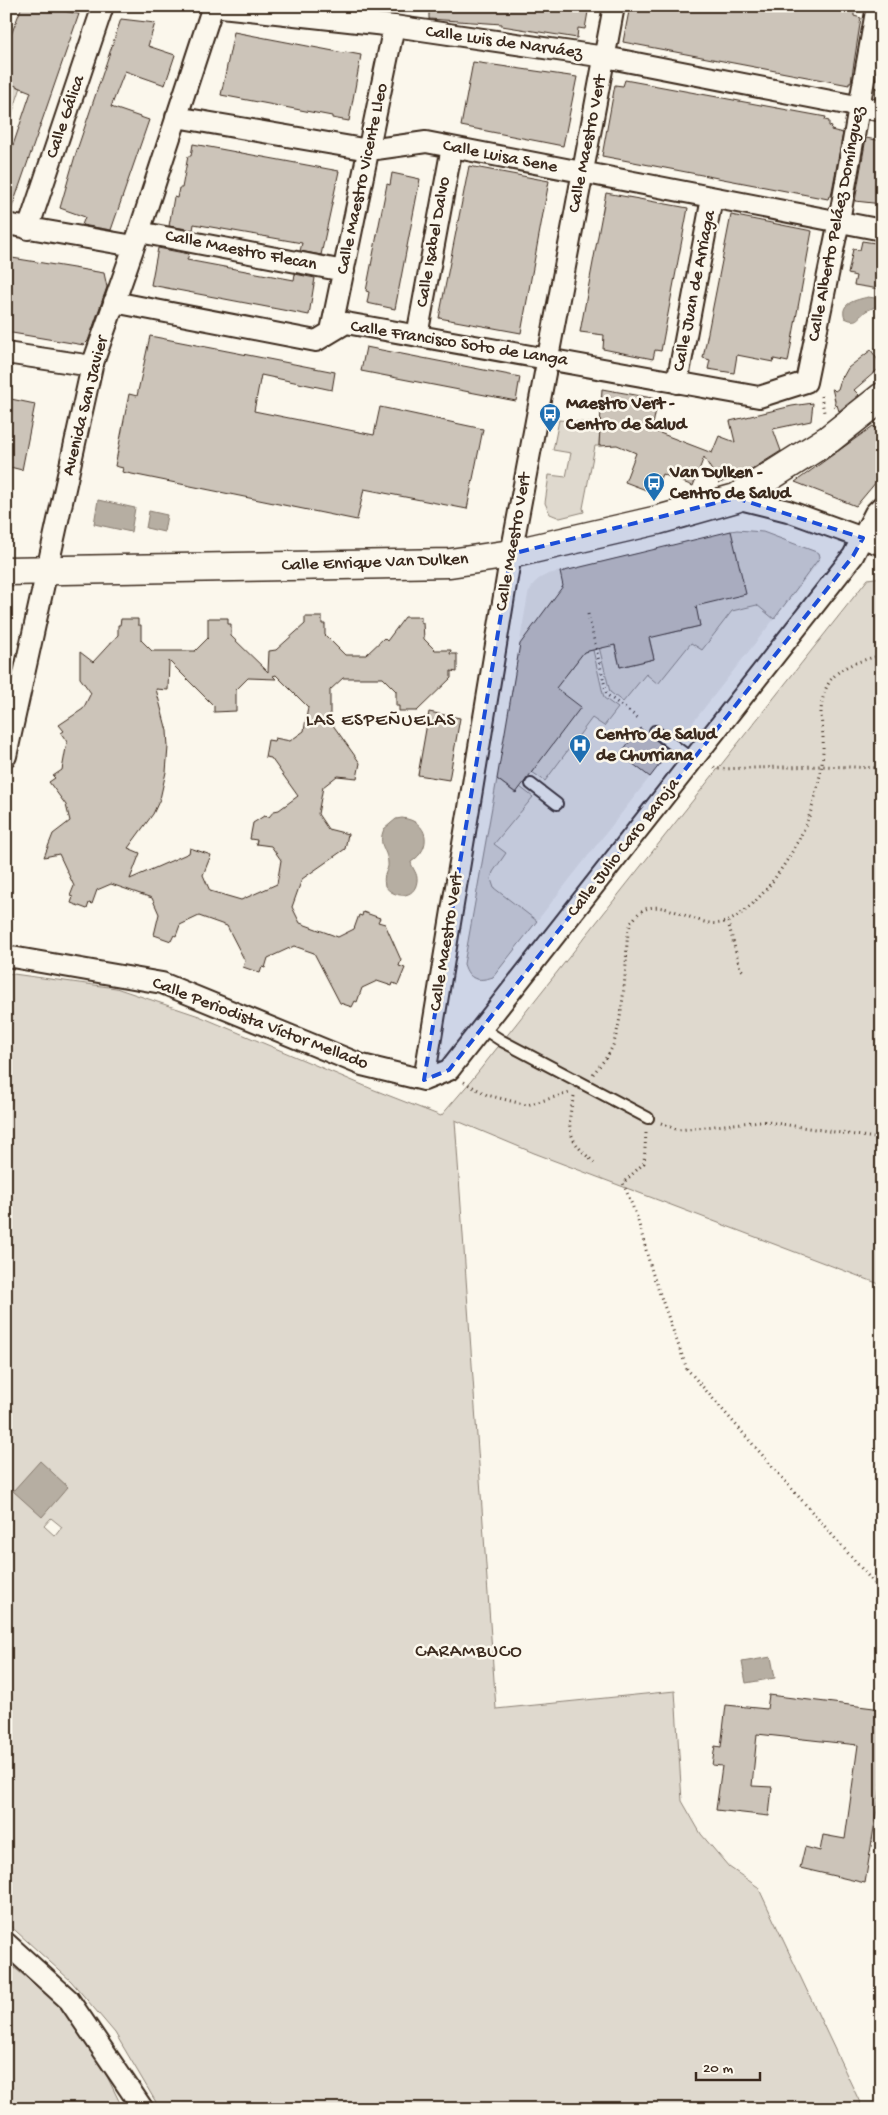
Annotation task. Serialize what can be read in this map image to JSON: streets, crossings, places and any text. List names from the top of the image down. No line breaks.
{"streets":{"street":["Calle Luis de Narváez","Calle Gálica","Calle Maestro Vert","Calle Luisa Sene","Calle Maestro Vicente Lleo","Calle Alberto Peláez Domínguez","Calle Isabel Dalvo","Calle Maestro Flecan","Calle Juan de Arriaga","Calle Francisco Soto de Langa","Avenida San Javier","Calle Enrique Van Dulken","Calle Julio Caro Baroja","Calle Periodista Víctor Mellado"]},"crossings":[["Calle Luis de Narváez","Calle Maestro Vert"],["Calle Luis de Narváez","Calle Maestro Vicente Lleo"],["Calle Luis de Narváez","Calle Alberto Peláez Domínguez"],["Calle Luis de Narváez","Avenida San Javier"],["Calle Gálica","Calle Maestro Flecan"],["Calle Maestro Vert","Calle Luisa Sene"],["Calle Maestro Vert","Calle Francisco Soto de Langa"],["Calle Maestro Vert","Calle Enrique Van Dulken"],["Calle Maestro Vert","Calle Periodista Víctor Mellado"],["Calle Luisa Sene","Calle Maestro Vicente Lleo"],["Calle Luisa Sene","Calle Alberto Peláez Domínguez"],["Calle Luisa Sene","Calle Isabel Dalvo"],["Calle Luisa Sene","Calle Juan de Arriaga"],["Calle Luisa Sene","Avenida San Javier"],["Calle Maestro Vicente Lleo","Calle Maestro Flecan"],["Calle Maestro Vicente Lleo","Calle Francisco Soto de Langa"],["Calle Alberto Peláez Domínguez","Calle Francisco Soto de Langa"],["Calle Isabel Dalvo","Calle Francisco Soto de Langa"],["Calle Maestro Flecan","Avenida San Javier"],["Calle Juan de Arriaga","Calle Francisco Soto de Langa"],["Calle Francisco Soto de Langa","Avenida San Javier"],["Avenida San Javier","Calle Enrique Van Dulken"]],"districts":["LAS ESPEÑUELAS","CARAMBUCO"],"places":{"bus stop":["Maestro Vert - Centro de Salud","Van Dulken - Centro de Salud"],"hospital":["Centro de Salud de Churriana"]},"scale_bar":"20 m"}
